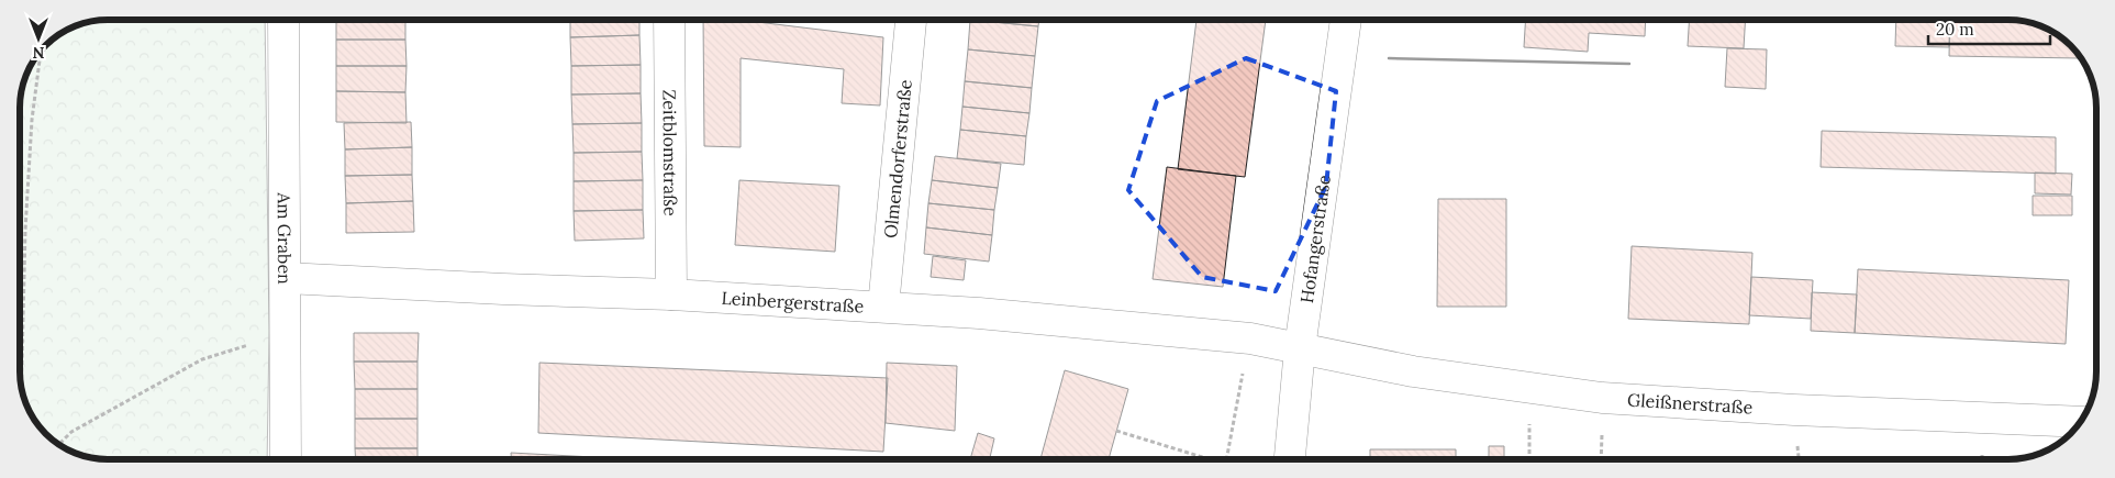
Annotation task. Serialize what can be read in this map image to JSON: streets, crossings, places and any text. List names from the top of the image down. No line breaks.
{"streets":{"street":["Zeitblomstraße","Olmendorferstraße","Am Graben","Hofangerstraße","Leinbergerstraße","Gleißnerstraße"]},"crossings":[["Zeitblomstraße","Leinbergerstraße"],["Olmendorferstraße","Leinbergerstraße"],["Am Graben","Leinbergerstraße"],["Hofangerstraße","Leinbergerstraße"],["Hofangerstraße","Gleißnerstraße"],["Leinbergerstraße","Gleißnerstraße"]],"scale_bar":"20 m","north":"bottom"}
